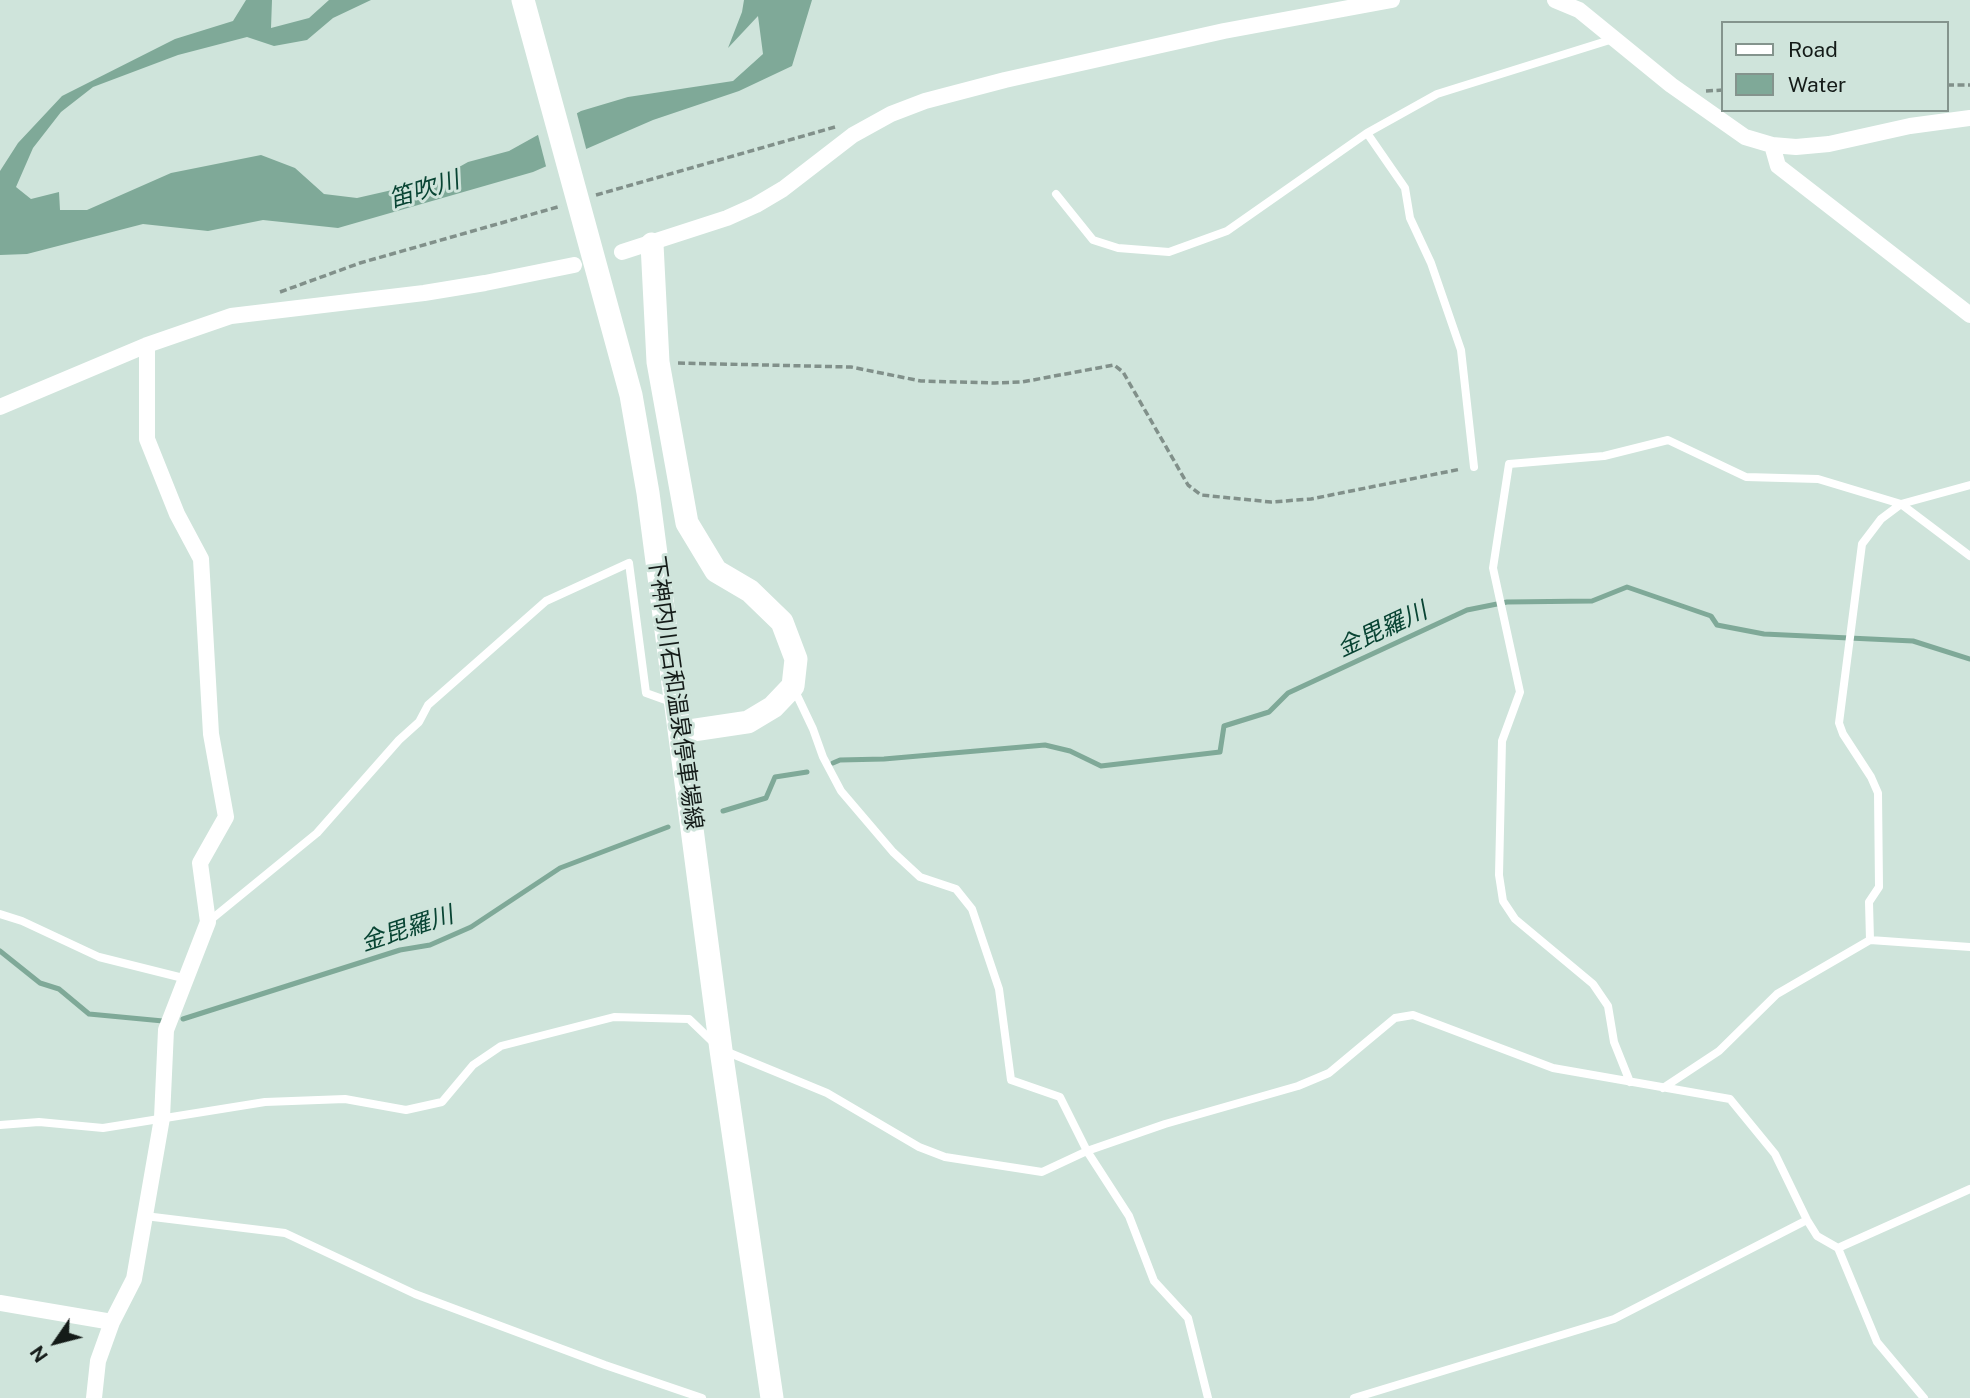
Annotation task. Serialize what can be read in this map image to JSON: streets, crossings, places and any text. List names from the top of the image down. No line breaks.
{"streets":{"main road":["下神内川石和温泉停車場線"]},"water":["笛吹川","金毘羅川"],"legend":["Road","Water"],"north":"bottom left"}
